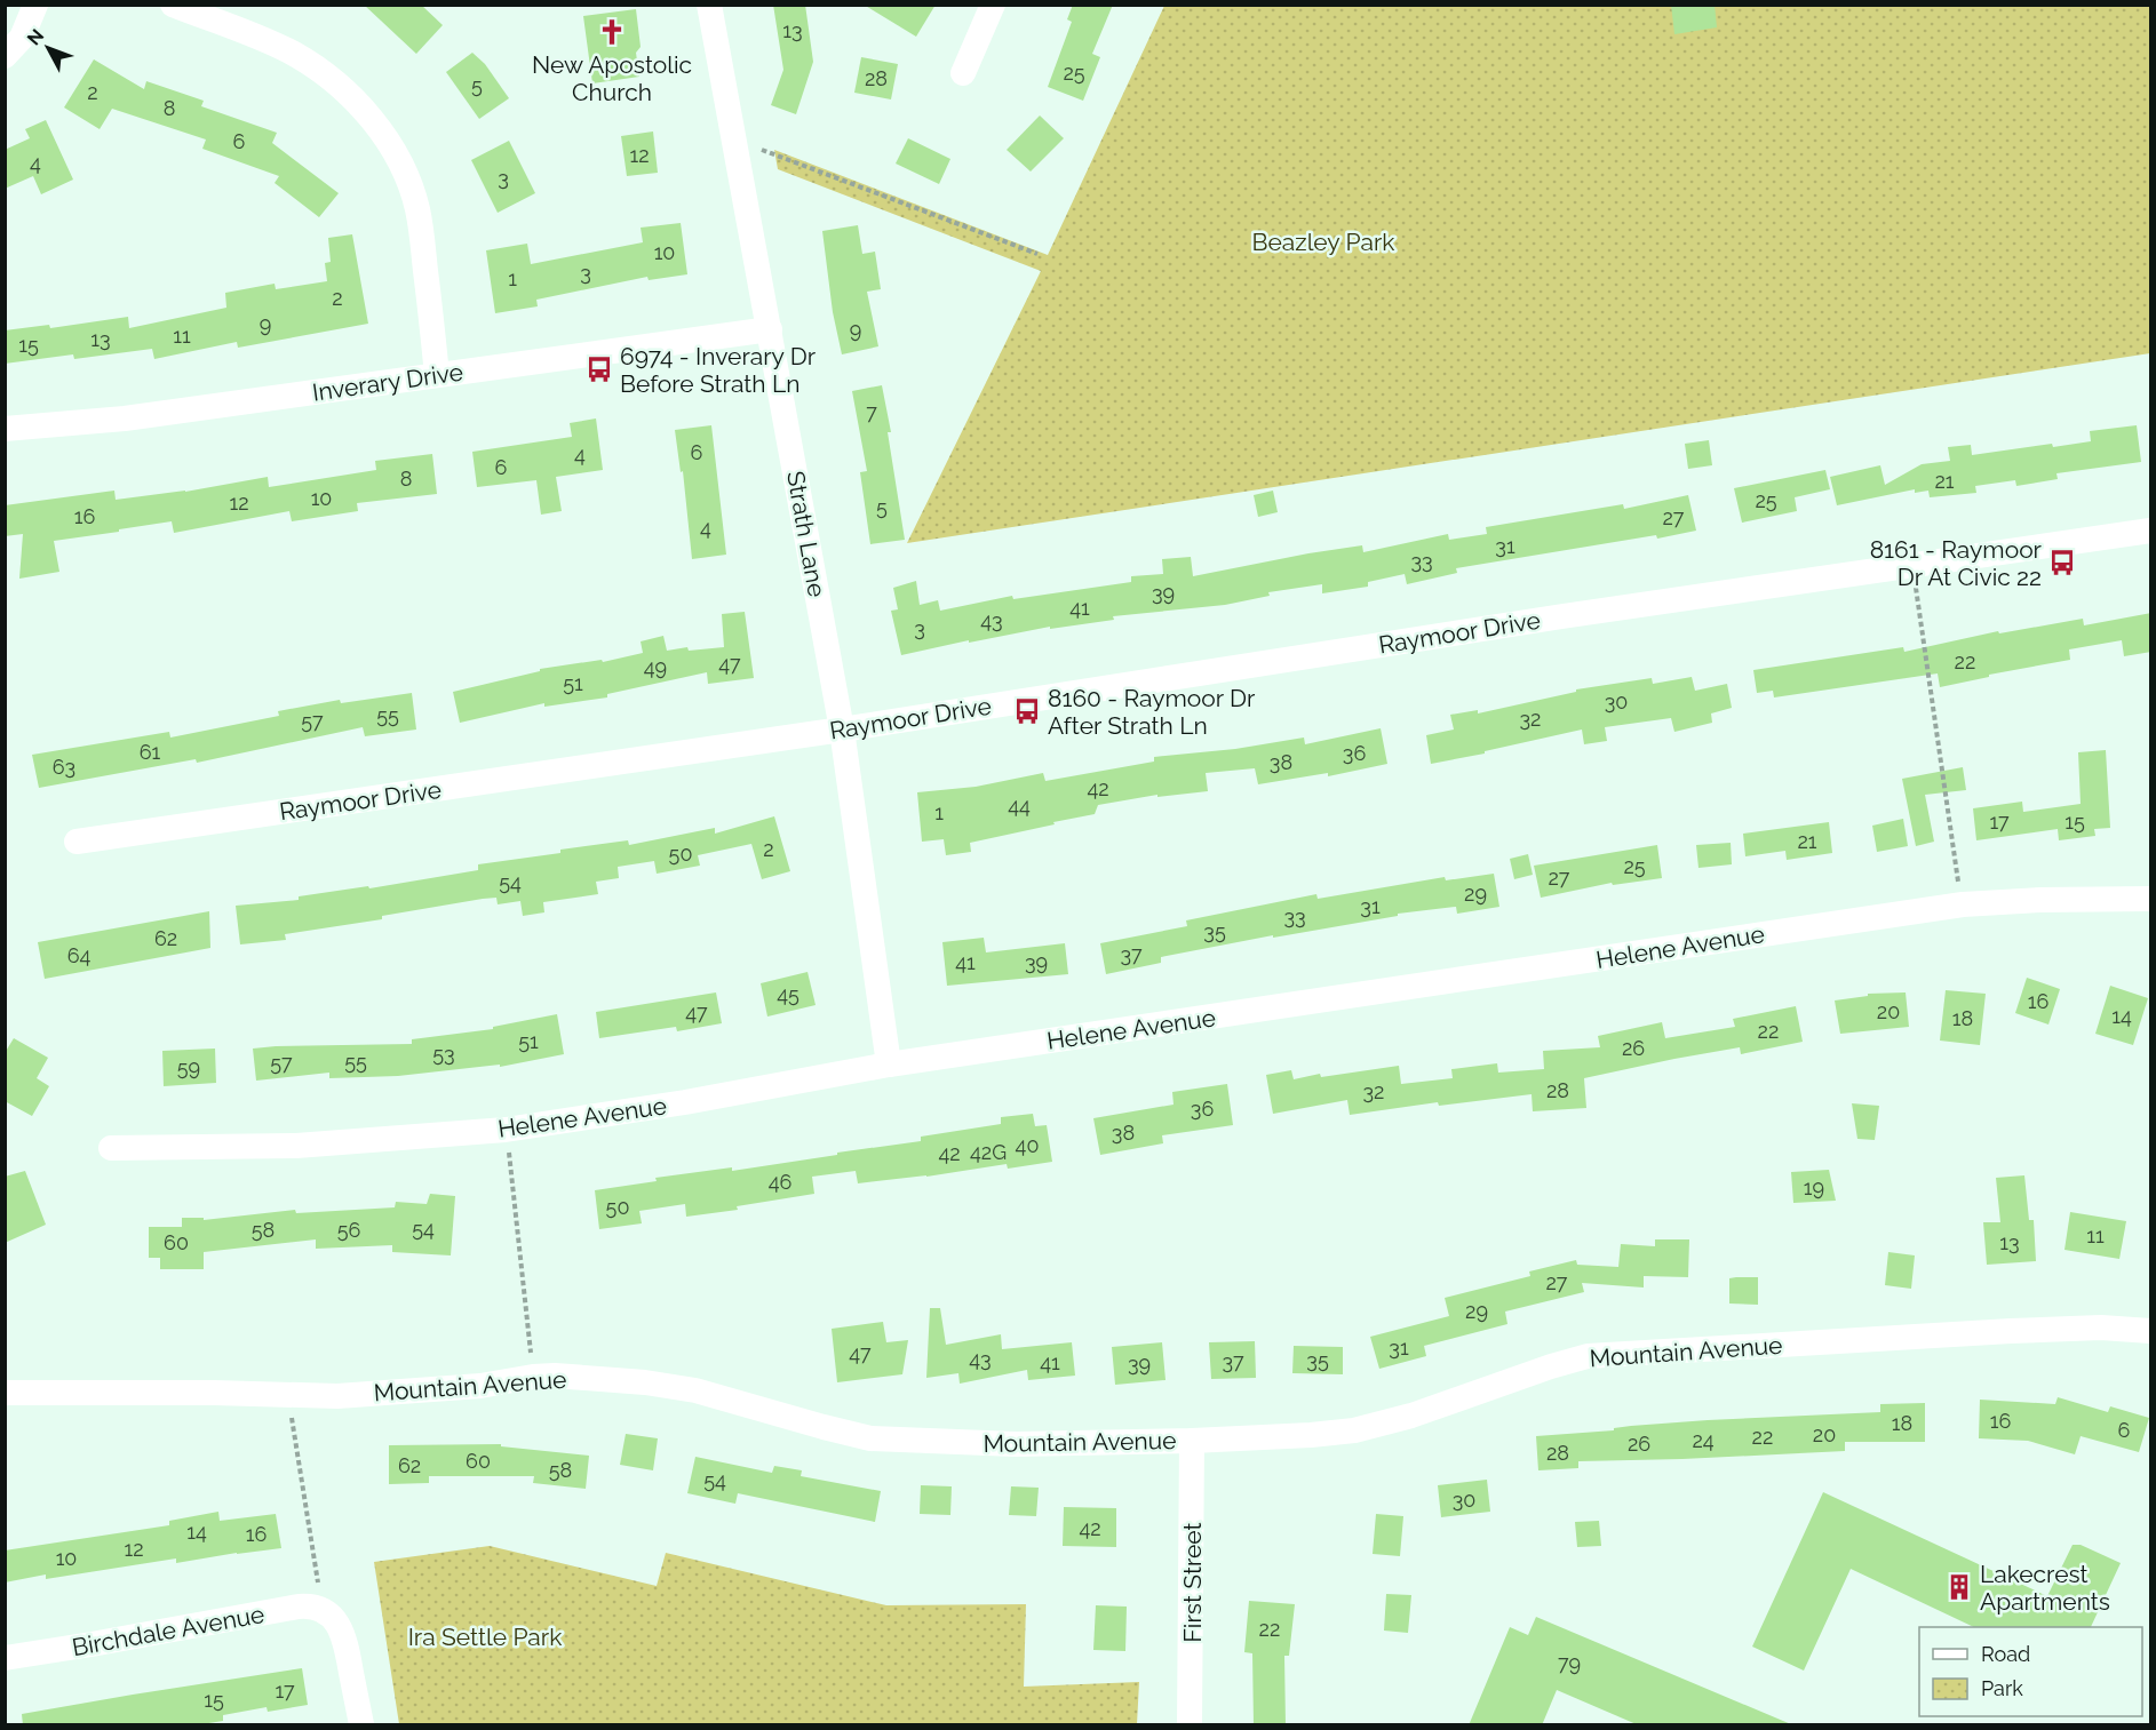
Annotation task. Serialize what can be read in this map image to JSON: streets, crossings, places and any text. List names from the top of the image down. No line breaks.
{"streets":{"street":["Inverary Drive","Strath Lane","Raymoor Drive","Helene Avenue","Mountain Avenue","First Street","Birchdale Avenue"]},"crossings":[["Inverary Drive","Strath Lane"],["Strath Lane","Raymoor Drive"],["Strath Lane","Helene Avenue"],["Mountain Avenue","First Street"]],"parks":["Beazley Park","Ira Settle Park"],"places":{"church":["New Apostolic Church"],"bus stop":["6974 - Inverary Dr Before Strath Ln","8161 - Raymoor Dr At Civic 22","8160 - Raymoor Dr After Strath Ln"],"building":["Lakecrest Apartments"]},"house_numbers":["13","25","28","5","2","8","6","12","4","3","10","3","1","2","9","9","11","13","15","7","6","4","6","8","21","10","25","12","5","16","27","4","31","33","39","41","43","3","22","47","49","51","30","55","32","57","61","36","38","63","42","44","1","17","15","21","2","50","25","27","54","29","31","33","35","62","37","64","41","39","45","16","20","47","14","18","22","51","26","53","55","57","59","28","32","36","38","40","42G","42","46","19","50","54","58","56","11","60","13","27","29","31","47","43","35","37","41","39","16","18","6","20","22","24","26","28","60","62","58","54","30","42","14","16","12","10","22","79","17","15"],"legend":["Road","Park"],"north":"top left"}
